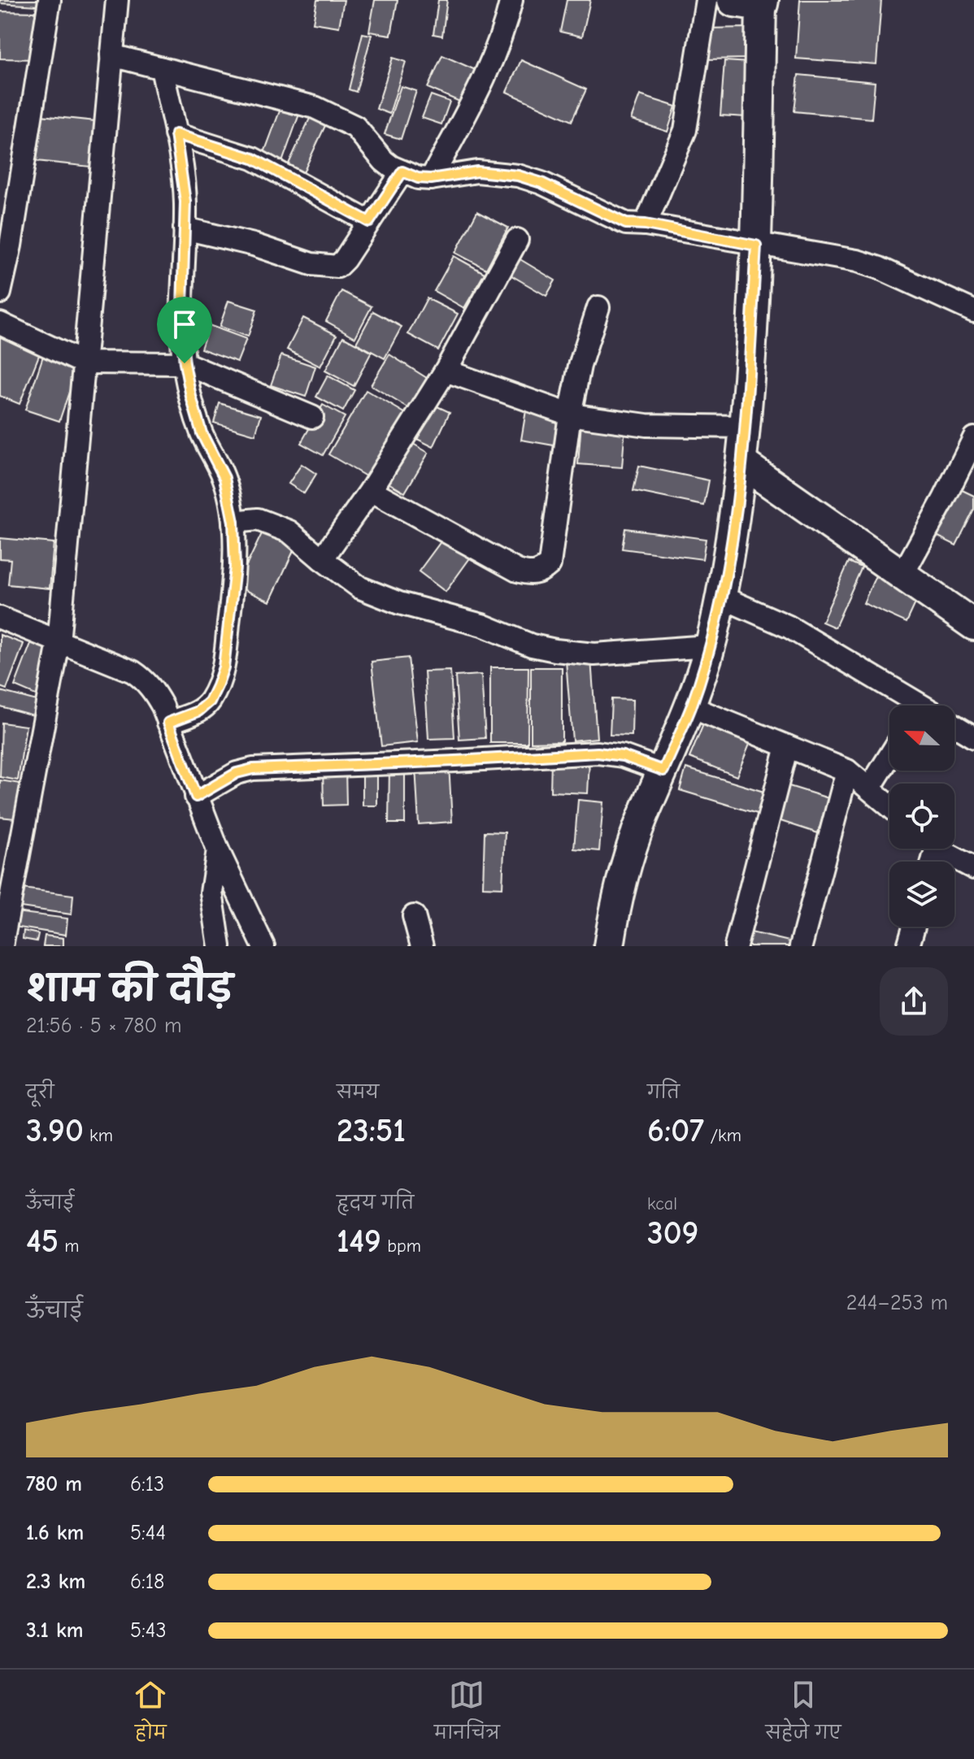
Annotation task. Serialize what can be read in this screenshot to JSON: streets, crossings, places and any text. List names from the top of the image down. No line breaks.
{"north":"left","page":{"heading":["शाम की दौड़","21:56 · 5 × 780 m"],"stats":[["दूरी","3.90 km"],["समय","23:51"],["गति","6:07 /km"],["ऊँचाई","45 m"],["हृदय गति","149 bpm"],["kcal","309"]],"chart":["ऊँचाई","244–253 m"],"list":[{"name":"780 m","note":"6:13"},{"name":"1.6 km","note":"5:44"},{"name":"2.3 km","note":"6:18"},{"name":"3.1 km","note":"5:43"}],"tabs":["होम","मानचित्र","सहेजे गए"]}}
